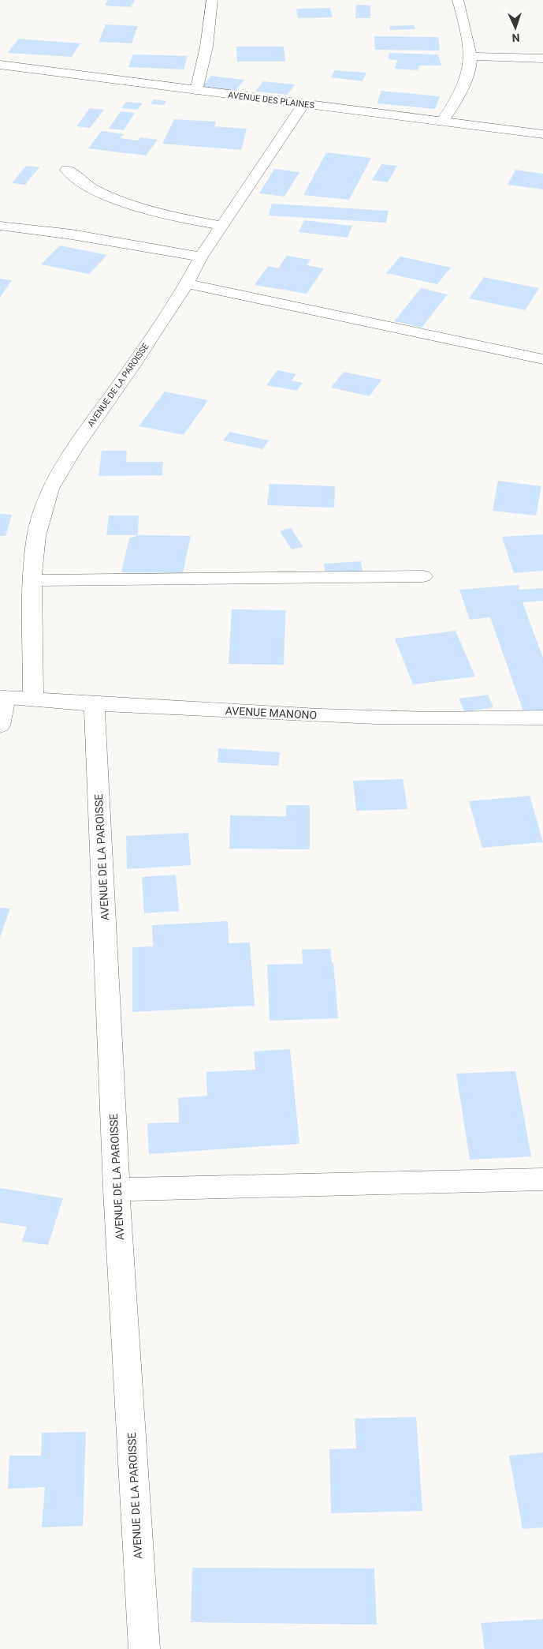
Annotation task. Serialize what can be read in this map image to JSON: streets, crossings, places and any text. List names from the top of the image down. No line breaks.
{"streets":{"street":["AVENUE DES PLAINES","AVENUE DE LA PAROISSE","AVENUE MANONO"]},"crossings":[["AVENUE DES PLAINES","AVENUE DE LA PAROISSE"],["AVENUE DE LA PAROISSE","AVENUE MANONO"]],"north":"bottom"}
